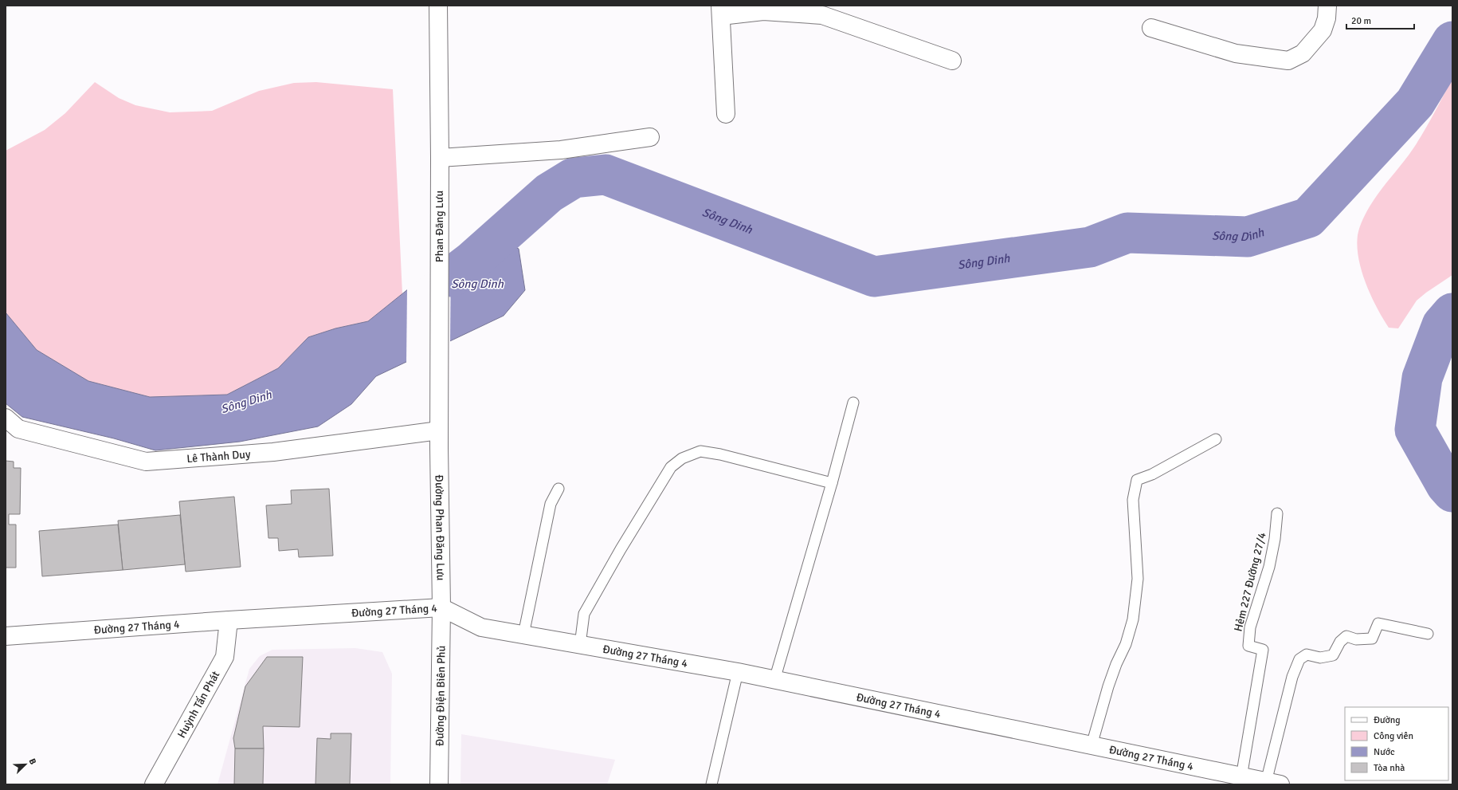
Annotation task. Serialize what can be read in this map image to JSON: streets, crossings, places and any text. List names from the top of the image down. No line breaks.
{"streets":{"street":["Phan Đăng Lưu","Lê Thành Duy","Đường Phan Đăng Lưu","Đường 27 Tháng 4","Đường Điện Biên Phủ","Huỳnh Tấn Phát"],"lane":["Hẻm 227 Đường 27/4"]},"crossings":[["Phan Đăng Lưu","Lê Thành Duy"],["Phan Đăng Lưu","Đường Phan Đăng Lưu"],["Đường Phan Đăng Lưu","Đường 27 Tháng 4"],["Đường Phan Đăng Lưu","Đường Điện Biên Phủ"],["Hẻm 227 Đường 27/4","Đường 27 Tháng 4"],["Đường 27 Tháng 4","Đường Điện Biên Phủ"],["Đường 27 Tháng 4","Huỳnh Tấn Phát"]],"water":["Sông Dinh"],"legend":["Đường","Công viên","Nước","Tòa nhà"],"scale_bar":"20 m","north":"top right"}
